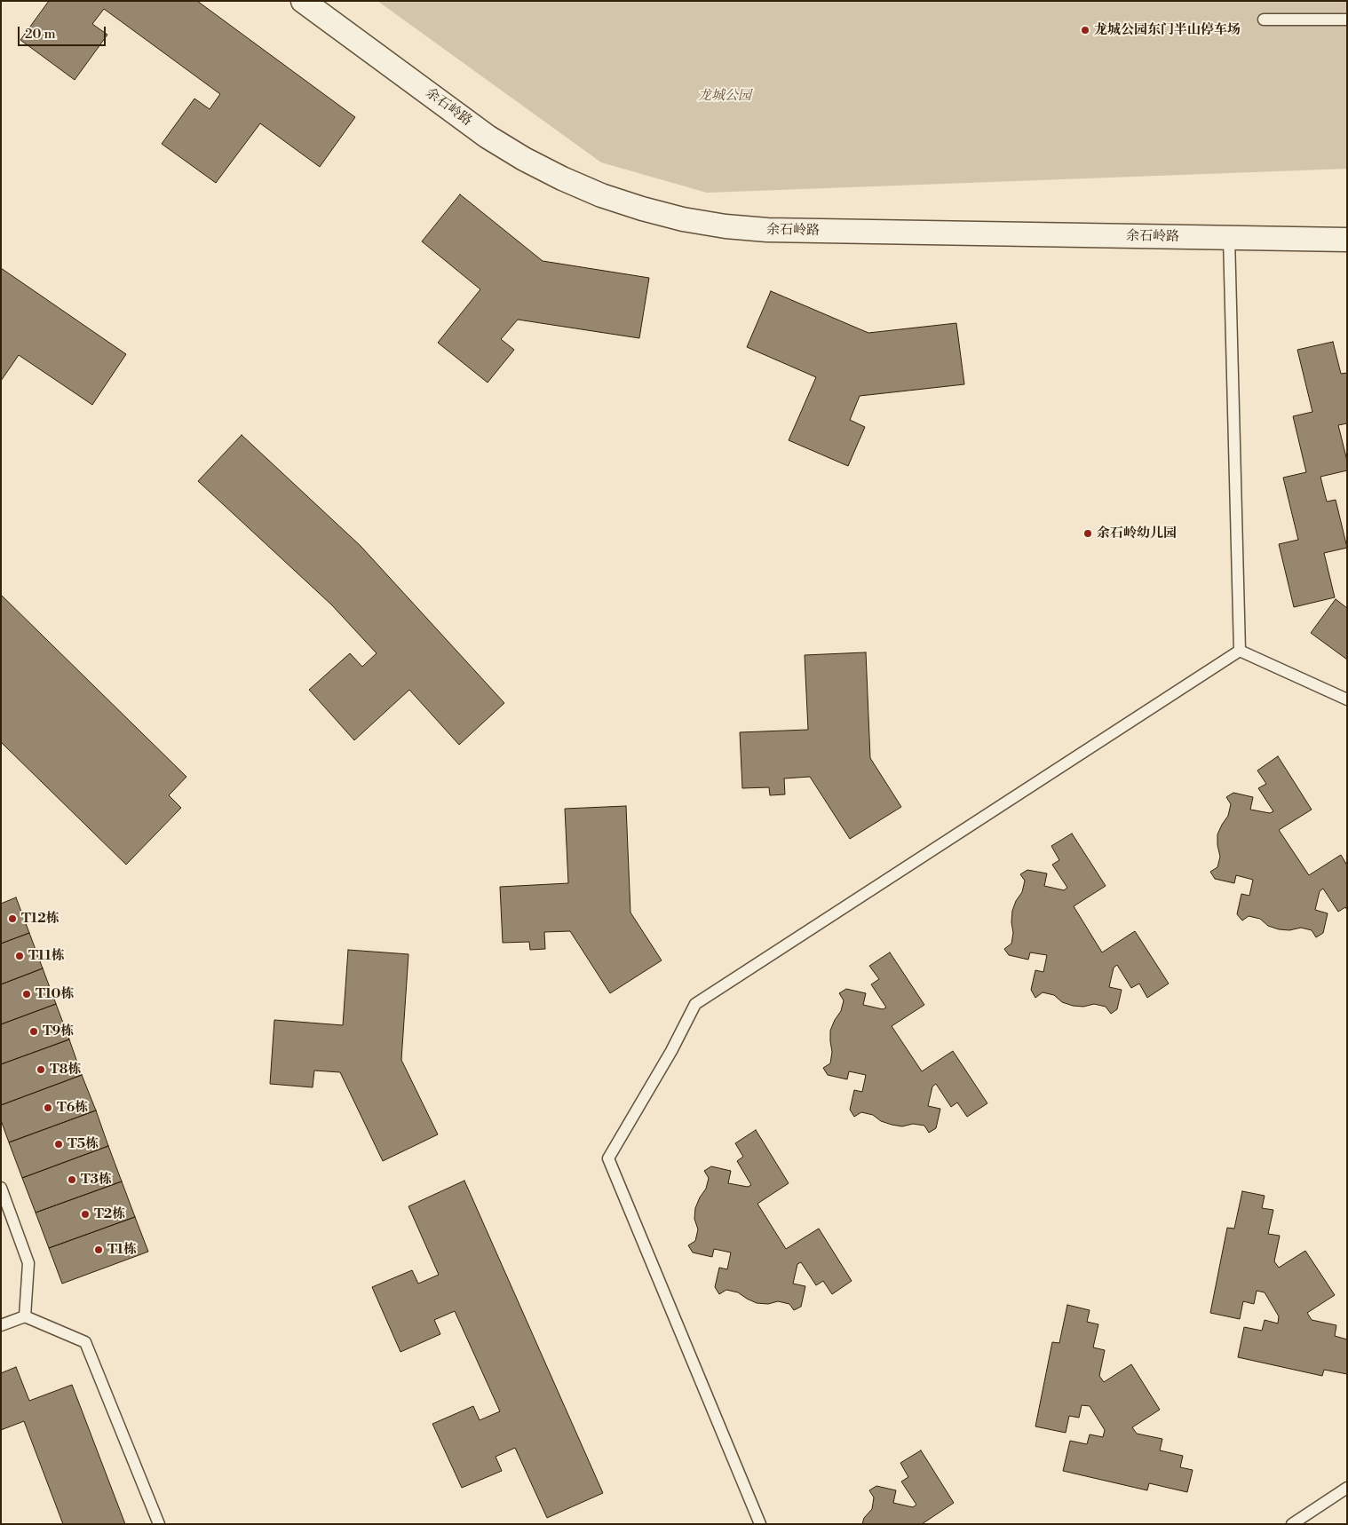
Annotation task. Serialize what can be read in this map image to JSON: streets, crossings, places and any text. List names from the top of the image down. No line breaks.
{"streets":{"street":["余石岭路"]},"parks":["龙城公园"],"places":["龙城公园东门半山停车场","余石岭幼儿园","T12栋","T11栋","T10栋","T9栋","T8栋","T6栋","T5栋","T3栋","T2栋","T1栋"],"scale_bar":"20 m"}
